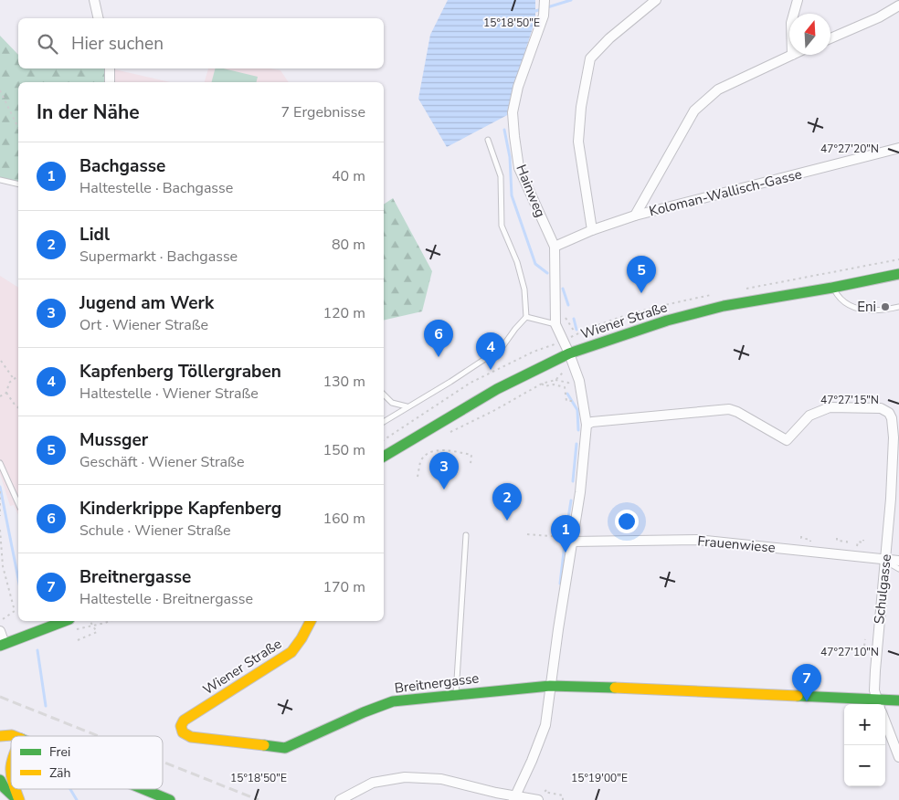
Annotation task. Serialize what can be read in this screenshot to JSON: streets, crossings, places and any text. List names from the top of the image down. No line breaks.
{"streets":{"main road":["Wiener Straße","Breitnergasse"],"street":["Hainweg","Koloman-Wallisch-Gasse","Frauenwiese","Schulgasse"]},"crossings":[["Hainweg","Koloman-Wallisch-Gasse"],["Hainweg","Wiener Straße"],["Hainweg","Frauenwiese"],["Hainweg","Schulgasse"],["Hainweg","Breitnergasse"],["Wiener Straße","Breitnergasse"],["Frauenwiese","Schulgasse"],["Schulgasse","Breitnergasse"]],"places":["Eni"],"legend":["Frei","Zäh"],"north":"top","page":{"search":"Hier suchen","heading":["In der Nähe","7 Ergebnisse"],"list":[{"mark":"1","name":"Bachgasse","note":"Haltestelle · Bachgasse","value":"40 m"},{"mark":"2","name":"Lidl","note":"Supermarkt · Bachgasse","value":"80 m"},{"mark":"3","name":"Jugend am Werk","note":"Ort · Wiener Straße","value":"120 m"},{"mark":"4","name":"Kapfenberg Töllergraben","note":"Haltestelle · Wiener Straße","value":"130 m"},{"mark":"5","name":"Mussger","note":"Geschäft · Wiener Straße","value":"150 m"},{"mark":"6","name":"Kinderkrippe Kapfenberg","note":"Schule · Wiener Straße","value":"160 m"},{"mark":"7","name":"Breitnergasse","note":"Haltestelle · Breitnergasse","value":"170 m"}],"pins":["5","6","4","3","2","1","7"],"map_buttons":["+","−"]},"coordinates":["15°18'50\"E","47°27'20\"N","47°27'15\"N","47°27'10\"N","15°19'00\"E"]}
